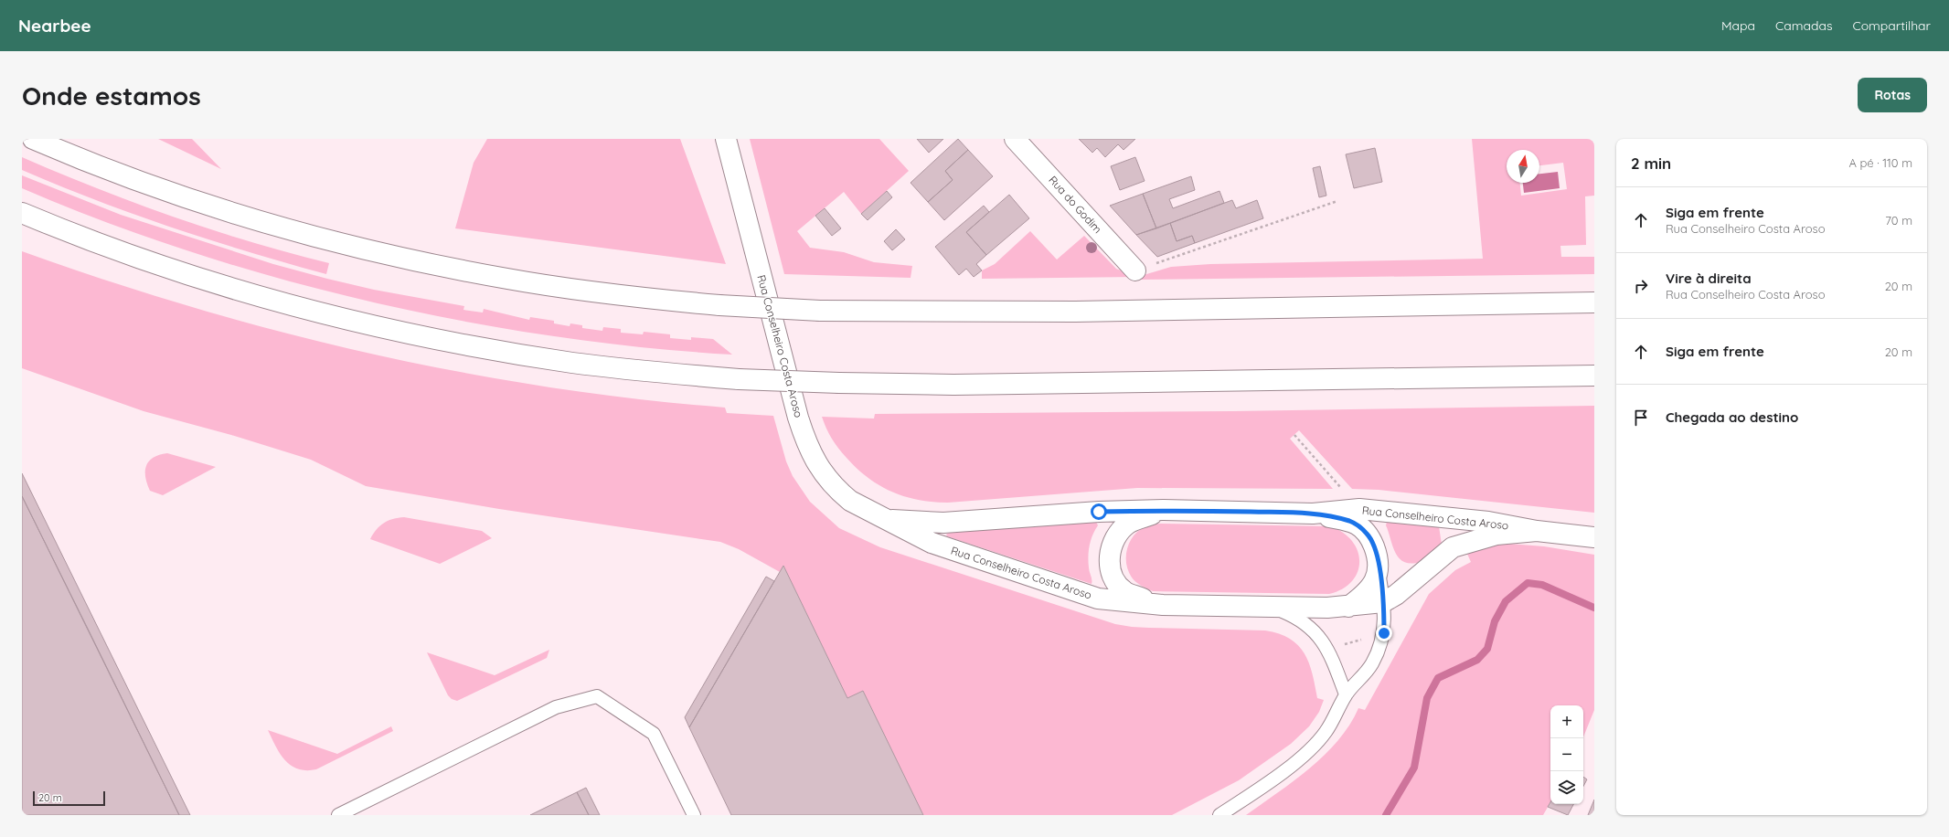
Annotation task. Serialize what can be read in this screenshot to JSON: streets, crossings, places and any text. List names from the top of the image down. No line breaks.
{"streets":{"main road":["Rua do Godim","Rua Conselheiro Costa Aroso"]},"scale_bar":"20 m","north":"top","page":{"header":"Nearbee","nav":["Mapa","Camadas","Compartilhar"],"buttons":"Rotas","title":"Onde estamos","heading":["2 min","A pé · 110 m"],"list":[["Siga em frente","Rua Conselheiro Costa Aroso","70 m"],["Vire à direita","Rua Conselheiro Costa Aroso","20 m"],["Siga em frente","20 m"],"Chegada ao destino"],"map_buttons":["+","−"],"scale":"20 m"}}
